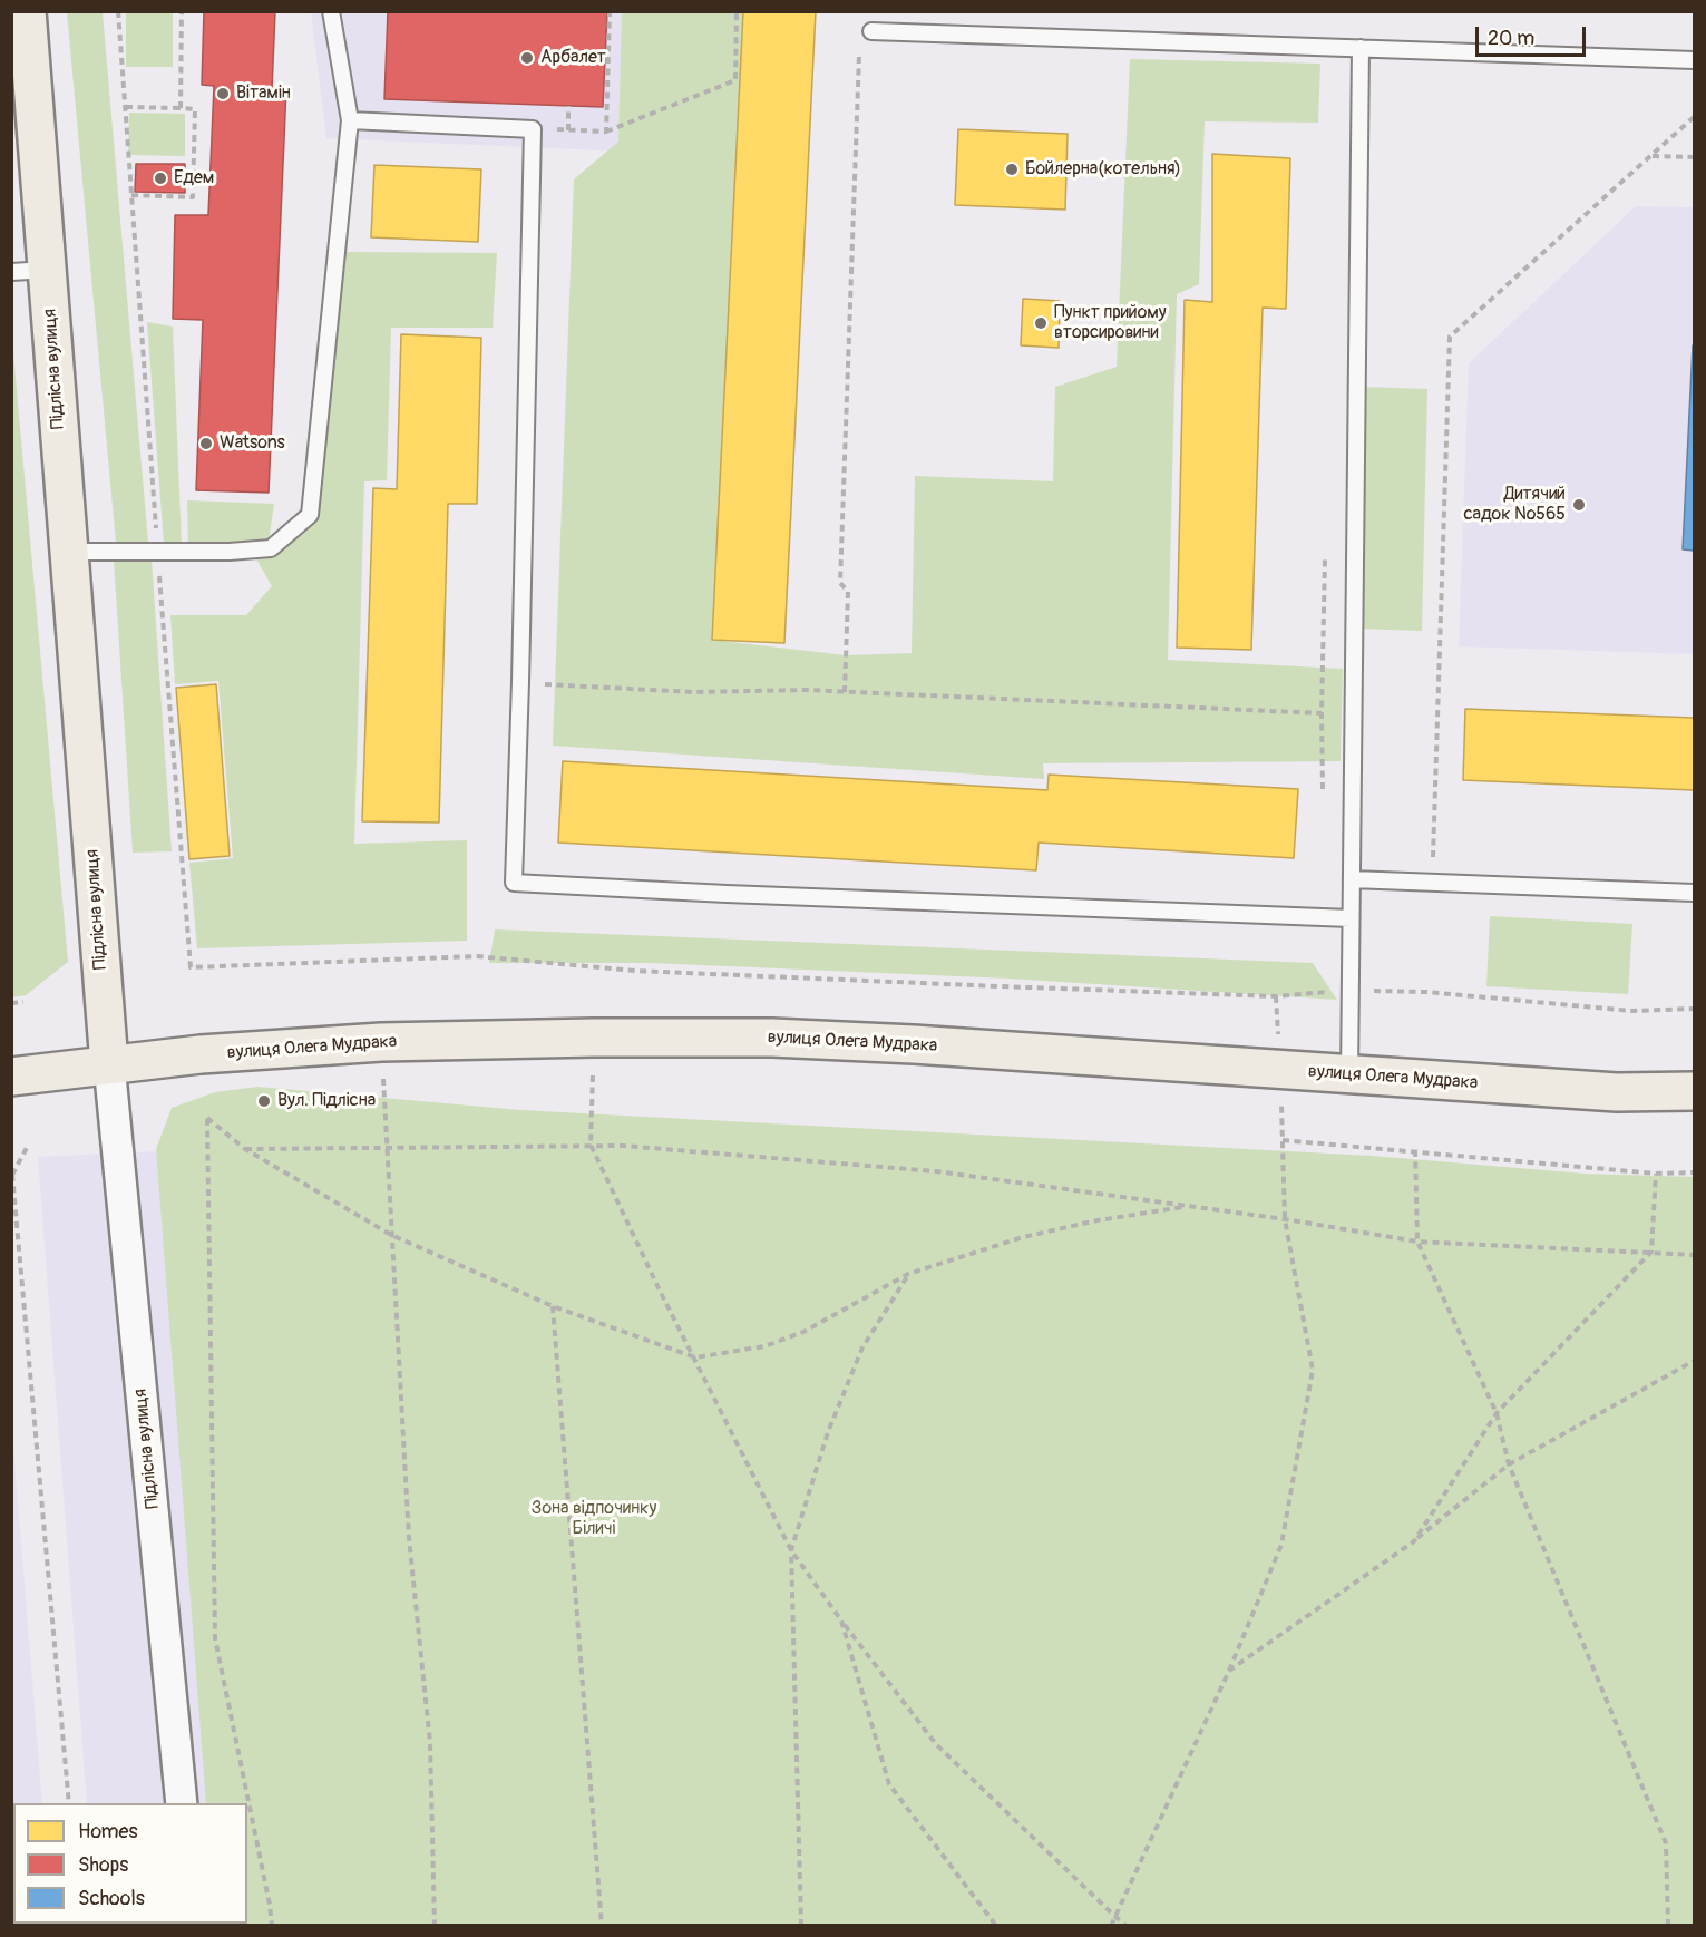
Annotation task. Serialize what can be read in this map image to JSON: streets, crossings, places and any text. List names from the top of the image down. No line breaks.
{"streets":{"main road":["Підлісна вулиця","вулиця Олега Мудрака"]},"crossings":[["Підлісна вулиця","вулиця Олега Мудрака"]],"parks":["Зона відпочинку Біличі"],"places":["Арбалет","Вітамін","Бойлерна(котельня)","Едем","Пункт прийому вторсировини","Watsons","Дитячий садок №565","Вул. Підлісна"],"legend":["Homes","Shops","Schools"],"scale_bar":"20 m"}
